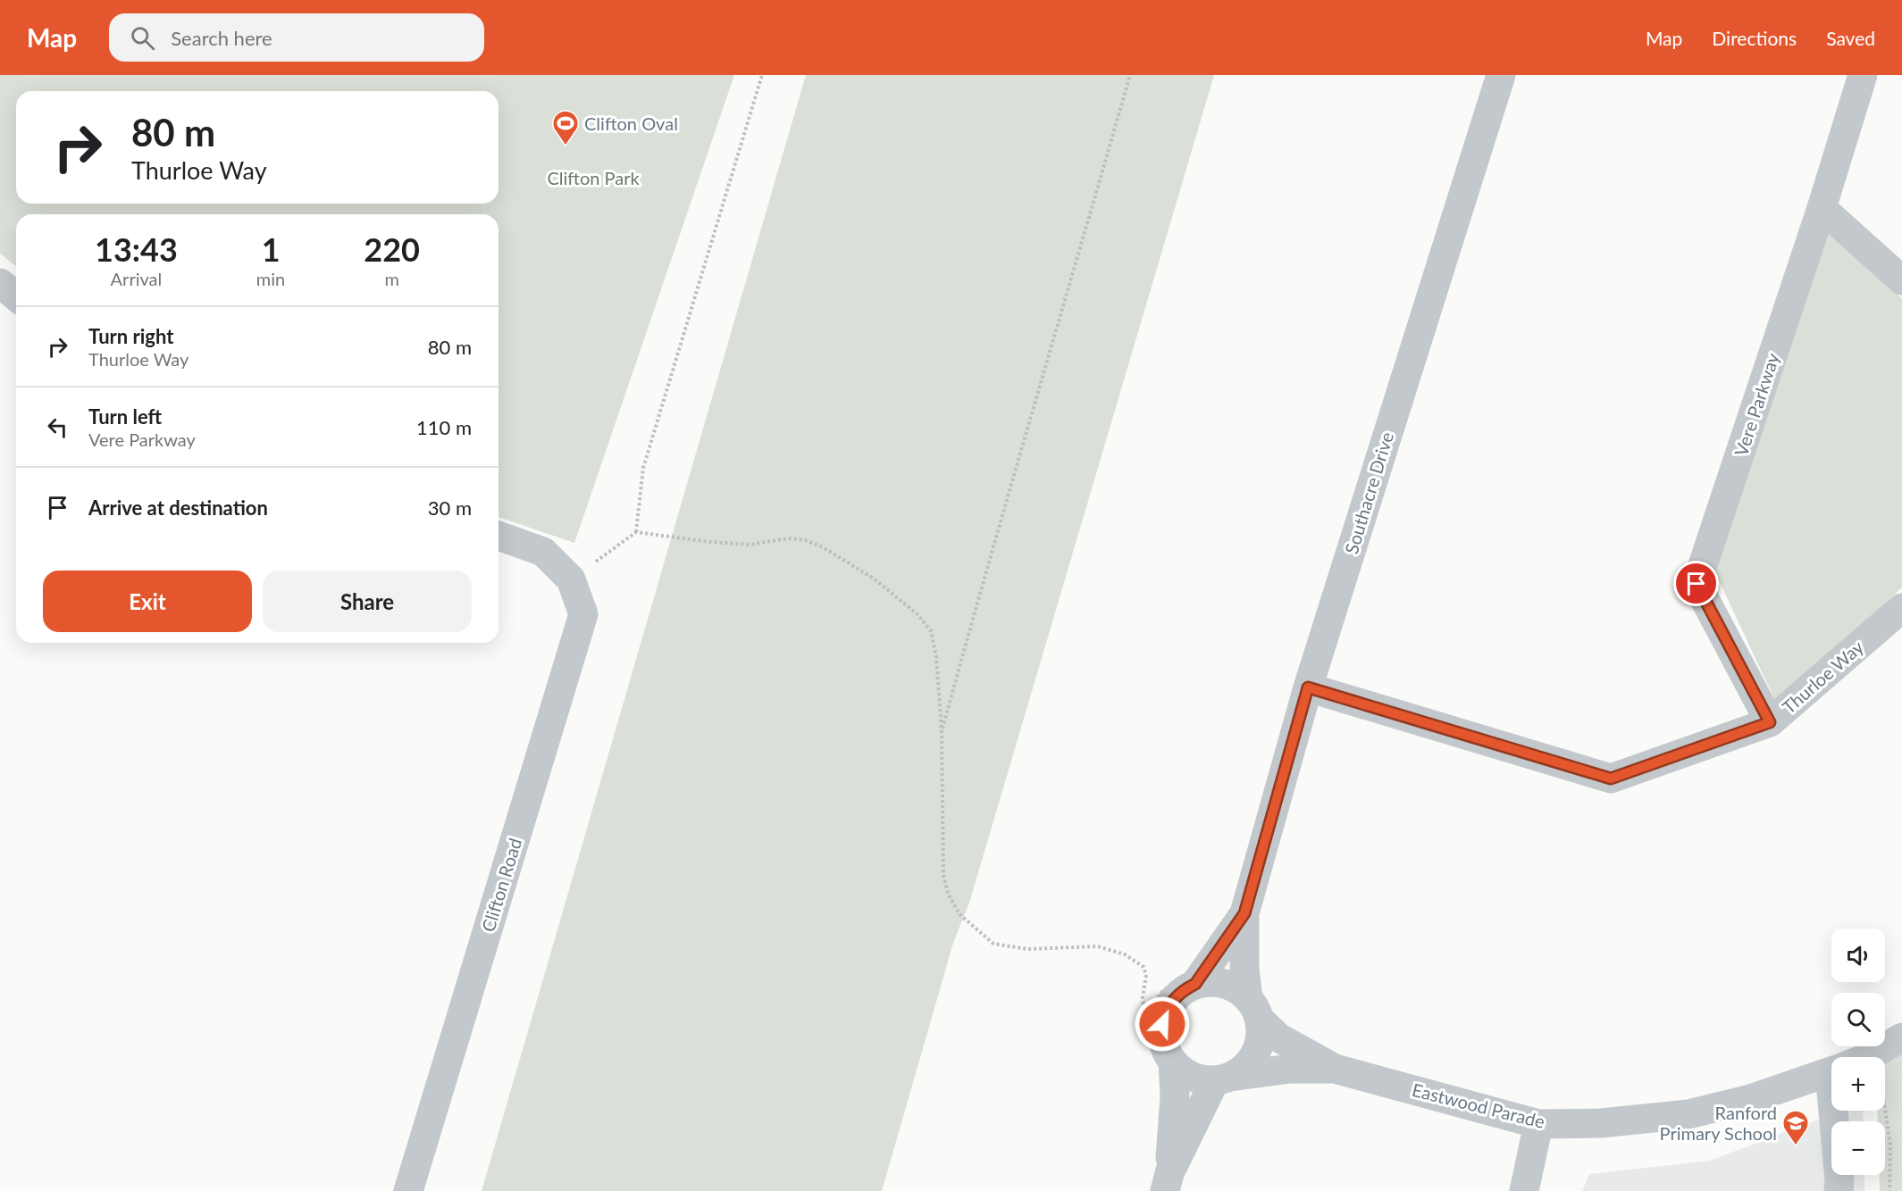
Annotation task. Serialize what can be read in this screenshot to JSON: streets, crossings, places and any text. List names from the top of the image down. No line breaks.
{"streets":{"street":["Vere Parkway","Southacre Drive","Thurloe Way","Clifton Road","Eastwood Parade"]},"crossings":[["Vere Parkway","Thurloe Way"],["Southacre Drive","Thurloe Way"],["Southacre Drive","Eastwood Parade"]],"parks":["Clifton Park"],"places":{"sports":["Clifton Oval"],"school or university":["Ranford Primary School"]},"page":{"header":"Map","search":"Search here","nav":["Map","Directions","Saved"],"turn":["80 m","Thurloe Way"],"eta":["13:43","Arrival","1","min","220","m"],"list":[{"name":"Turn right","note":"Thurloe Way","value":"80 m"},{"name":"Turn left","note":"Vere Parkway","value":"110 m"},{"name":"Arrive at destination","value":"30 m"}],"buttons":["Exit","Share"],"map_buttons":["+","−"]}}
